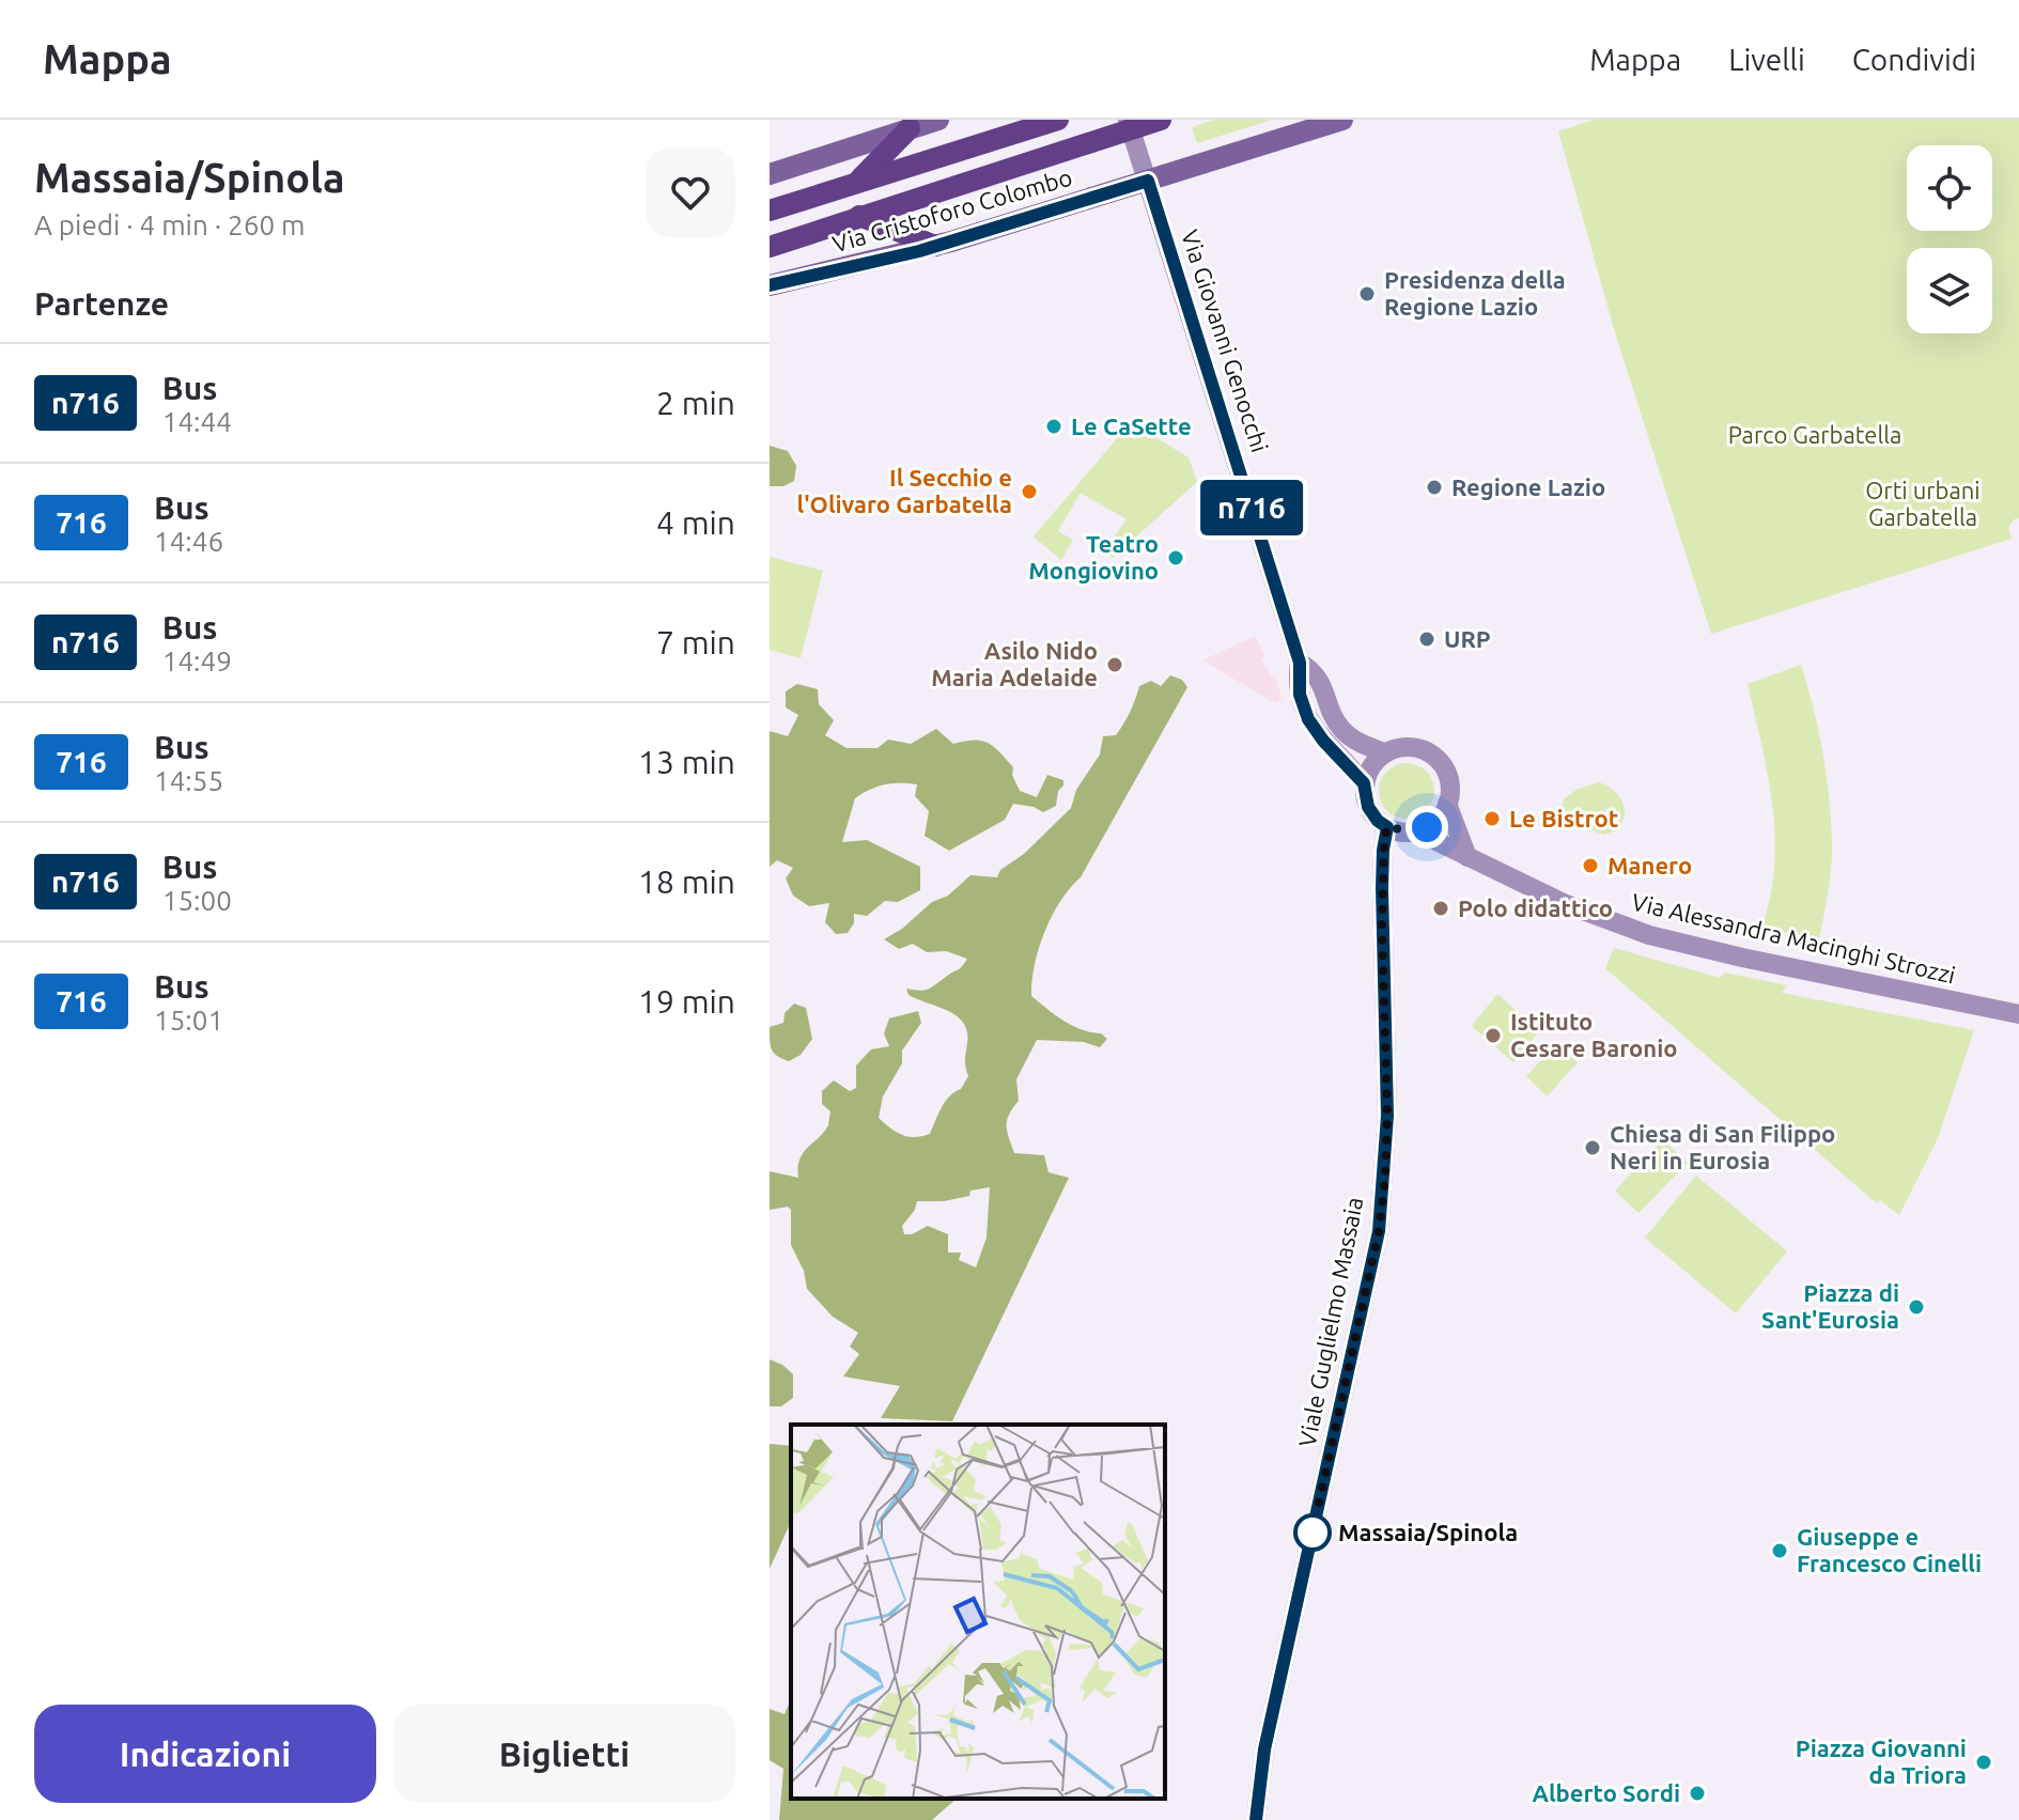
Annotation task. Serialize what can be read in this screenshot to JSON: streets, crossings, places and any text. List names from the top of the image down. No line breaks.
{"streets":{"main road":["Via Cristoforo Colombo"],"street":["Via Giovanni Genocchi","Via Alessandra Macinghi Strozzi","Viale Guglielmo Massaia"]},"crossings":[["Via Cristoforo Colombo","Via Giovanni Genocchi"],["Via Alessandra Macinghi Strozzi","Viale Guglielmo Massaia"]],"parks":["Parco Garbatella","Orti urbani Garbatella"],"places":["Presidenza della Regione Lazio","Le CaSette","Regione Lazio","Il Secchio e l'Olivaro Garbatella","Teatro Mongiovino","URP","Asilo Nido Maria Adelaide","Le Bistrot","Manero","Polo didattico","Istituto Cesare Baronio","Chiesa di San Filippo Neri in Eurosia","Piazza di Sant'Eurosia","Massaia/Spinola","Giuseppe e Francesco Cinelli","Piazza Giovanni da Triora","Alberto Sordi"],"lines":["bus line n716"],"page":{"header":"Mappa","nav":["Mappa","Livelli","Condividi"],"heading":[["Massaia/Spinola","A piedi · 4 min · 260 m"],"Partenze"],"on_map":"n716","list":[{"mark":"n716","name":"Bus","note":"14:44","value":"2 min"},{"mark":"716","name":"Bus","note":"14:46","value":"4 min"},{"mark":"n716","name":"Bus","note":"14:49","value":"7 min"},{"mark":"716","name":"Bus","note":"14:55","value":"13 min"},{"mark":"n716","name":"Bus","note":"15:00","value":"18 min"},{"mark":"716","name":"Bus","note":"15:01","value":"19 min"}],"buttons":["Indicazioni","Biglietti"]}}
